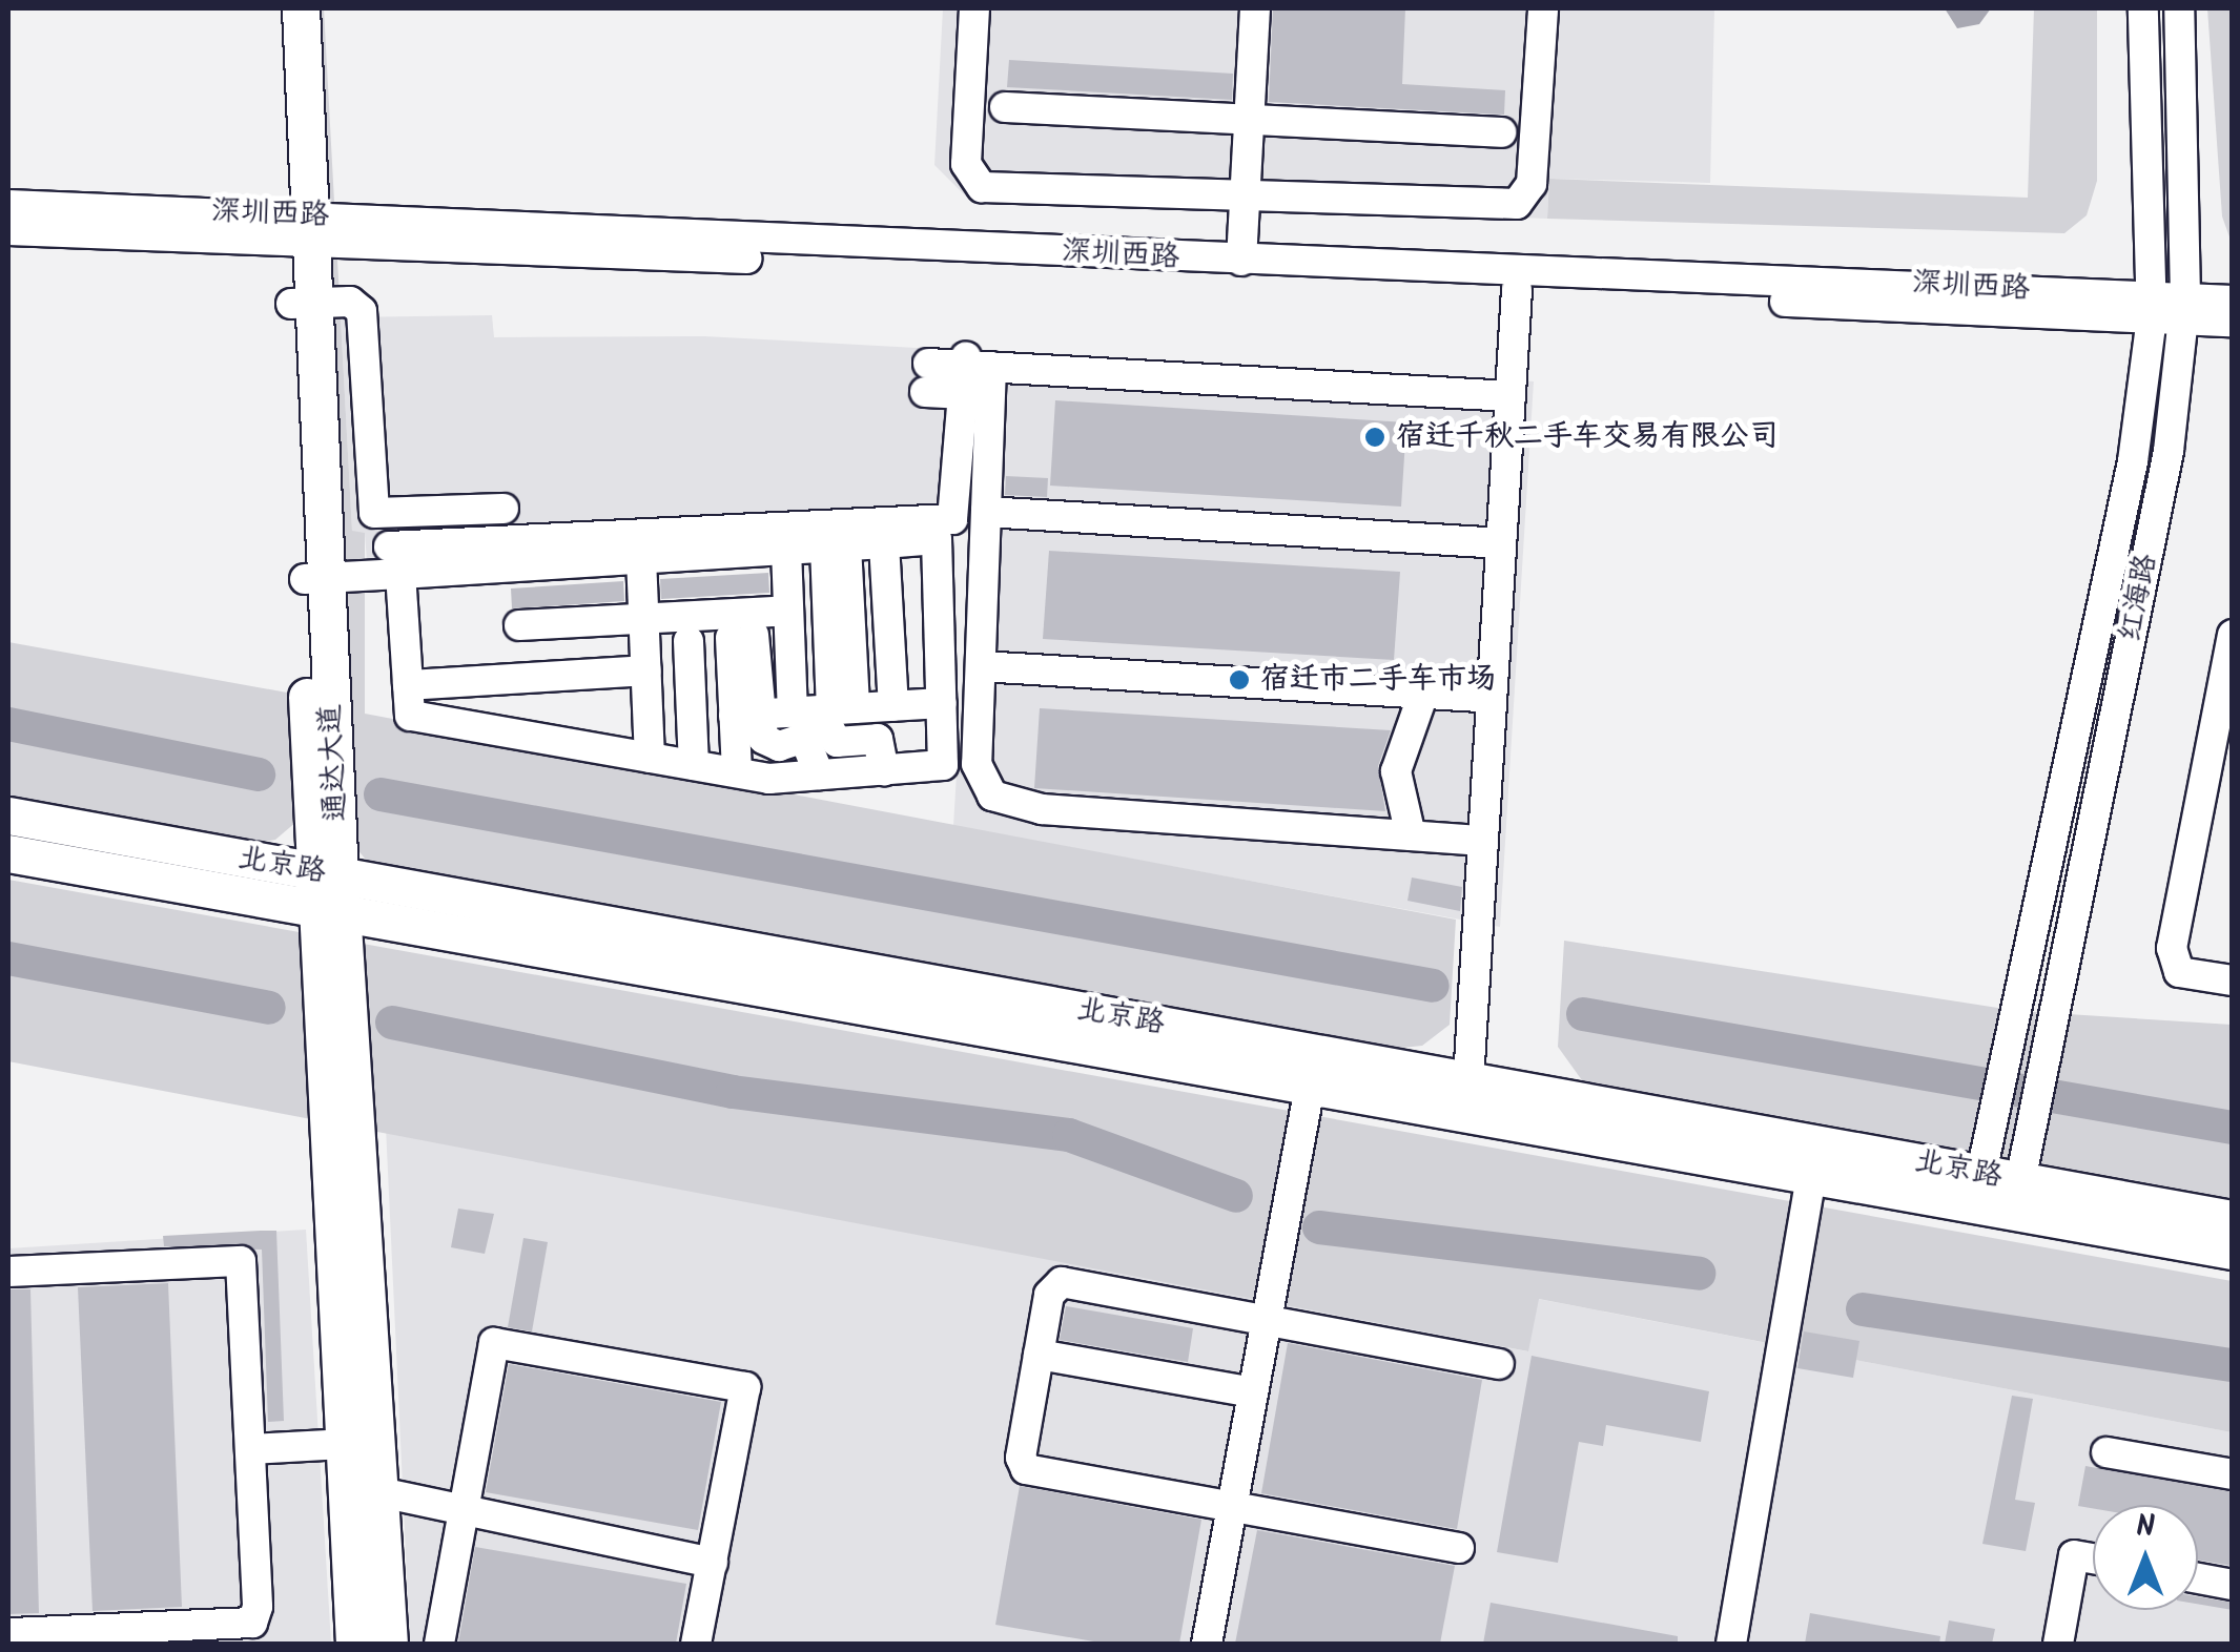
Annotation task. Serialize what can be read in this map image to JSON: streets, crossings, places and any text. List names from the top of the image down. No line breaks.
{"streets":{"main road":["通达大道","北京路"],"street":["深圳西路","红海路"]},"crossings":[["深圳西路","红海路"],["深圳西路","通达大道"],["红海路","北京路"],["通达大道","北京路"]],"places":["宿迁千秋二手车交易有限公司","宿迁市二手车市场"],"north":"top"}
